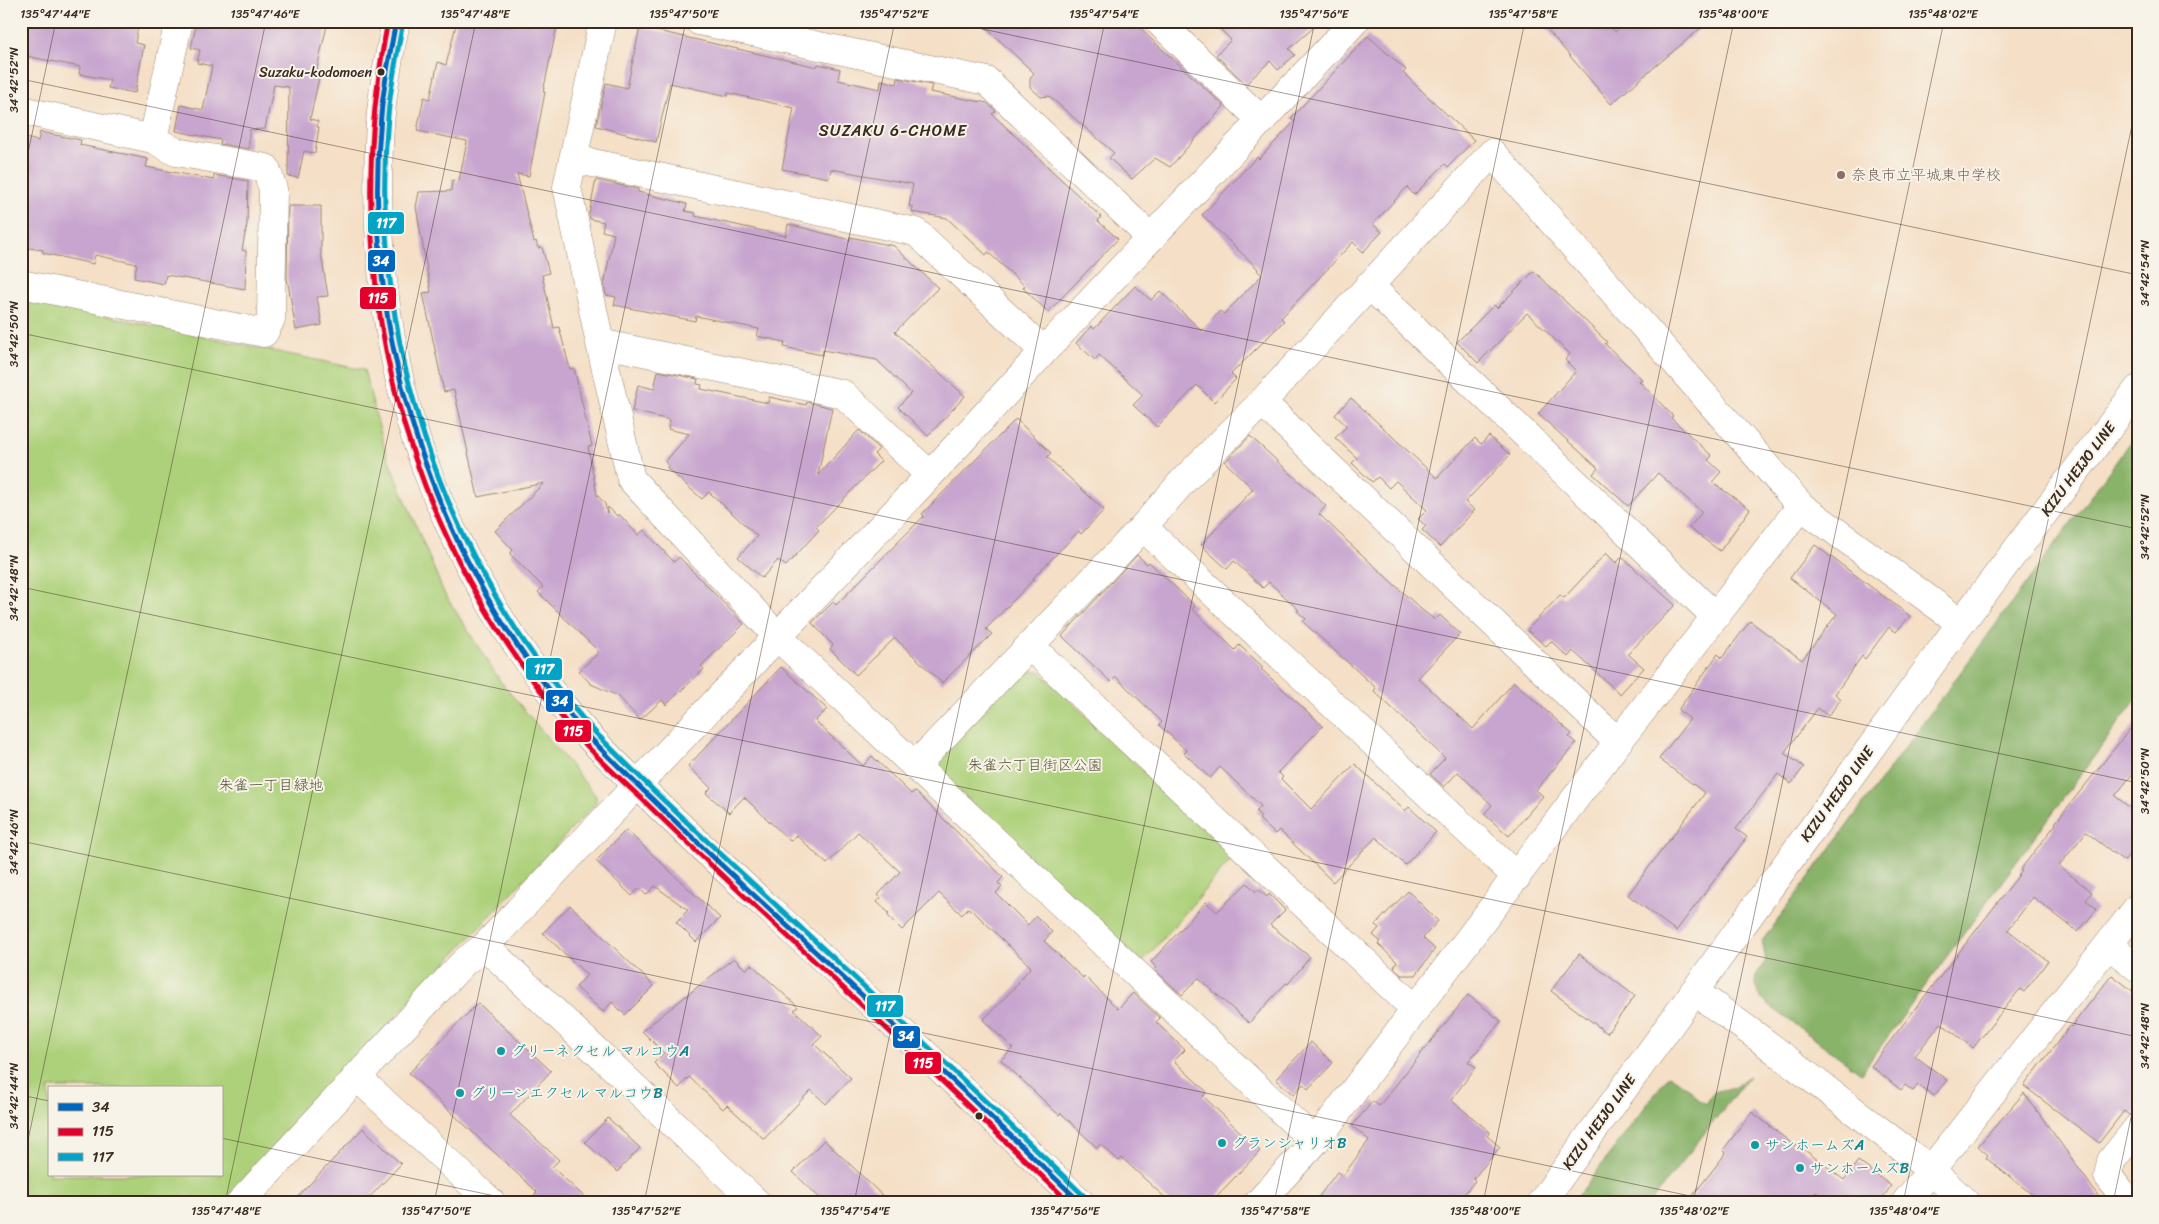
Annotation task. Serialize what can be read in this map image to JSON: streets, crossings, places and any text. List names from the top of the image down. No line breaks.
{"streets":{"street":["KIZU HEIJO LINE"]},"districts":["SUZAKU 6-CHOME"],"parks":["朱雀六丁目街区公園","朱雀一丁目緑地"],"places":["Suzaku-kodomoen","奈良市立平城東中学校","グリーネクセル マルコウA","グリーンエクセル マルコウB","グランシャリオB","サンホームズA","サンホームズB"],"lines":["transit line 34","transit line 115","transit line 117"],"legend":["34","115","117"],"coordinates":["135°47'44\"E","135°47'46\"E","135°47'48\"E","135°47'50\"E","135°47'52\"E","135°47'54\"E","135°47'56\"E","135°47'58\"E","135°48'00\"E","135°48'02\"E","34°42'52\"N","34°42'54\"N","34°42'50\"N","34°42'48\"N","34°42'46\"N","34°42'44\"N","135°48'04\"E"]}
